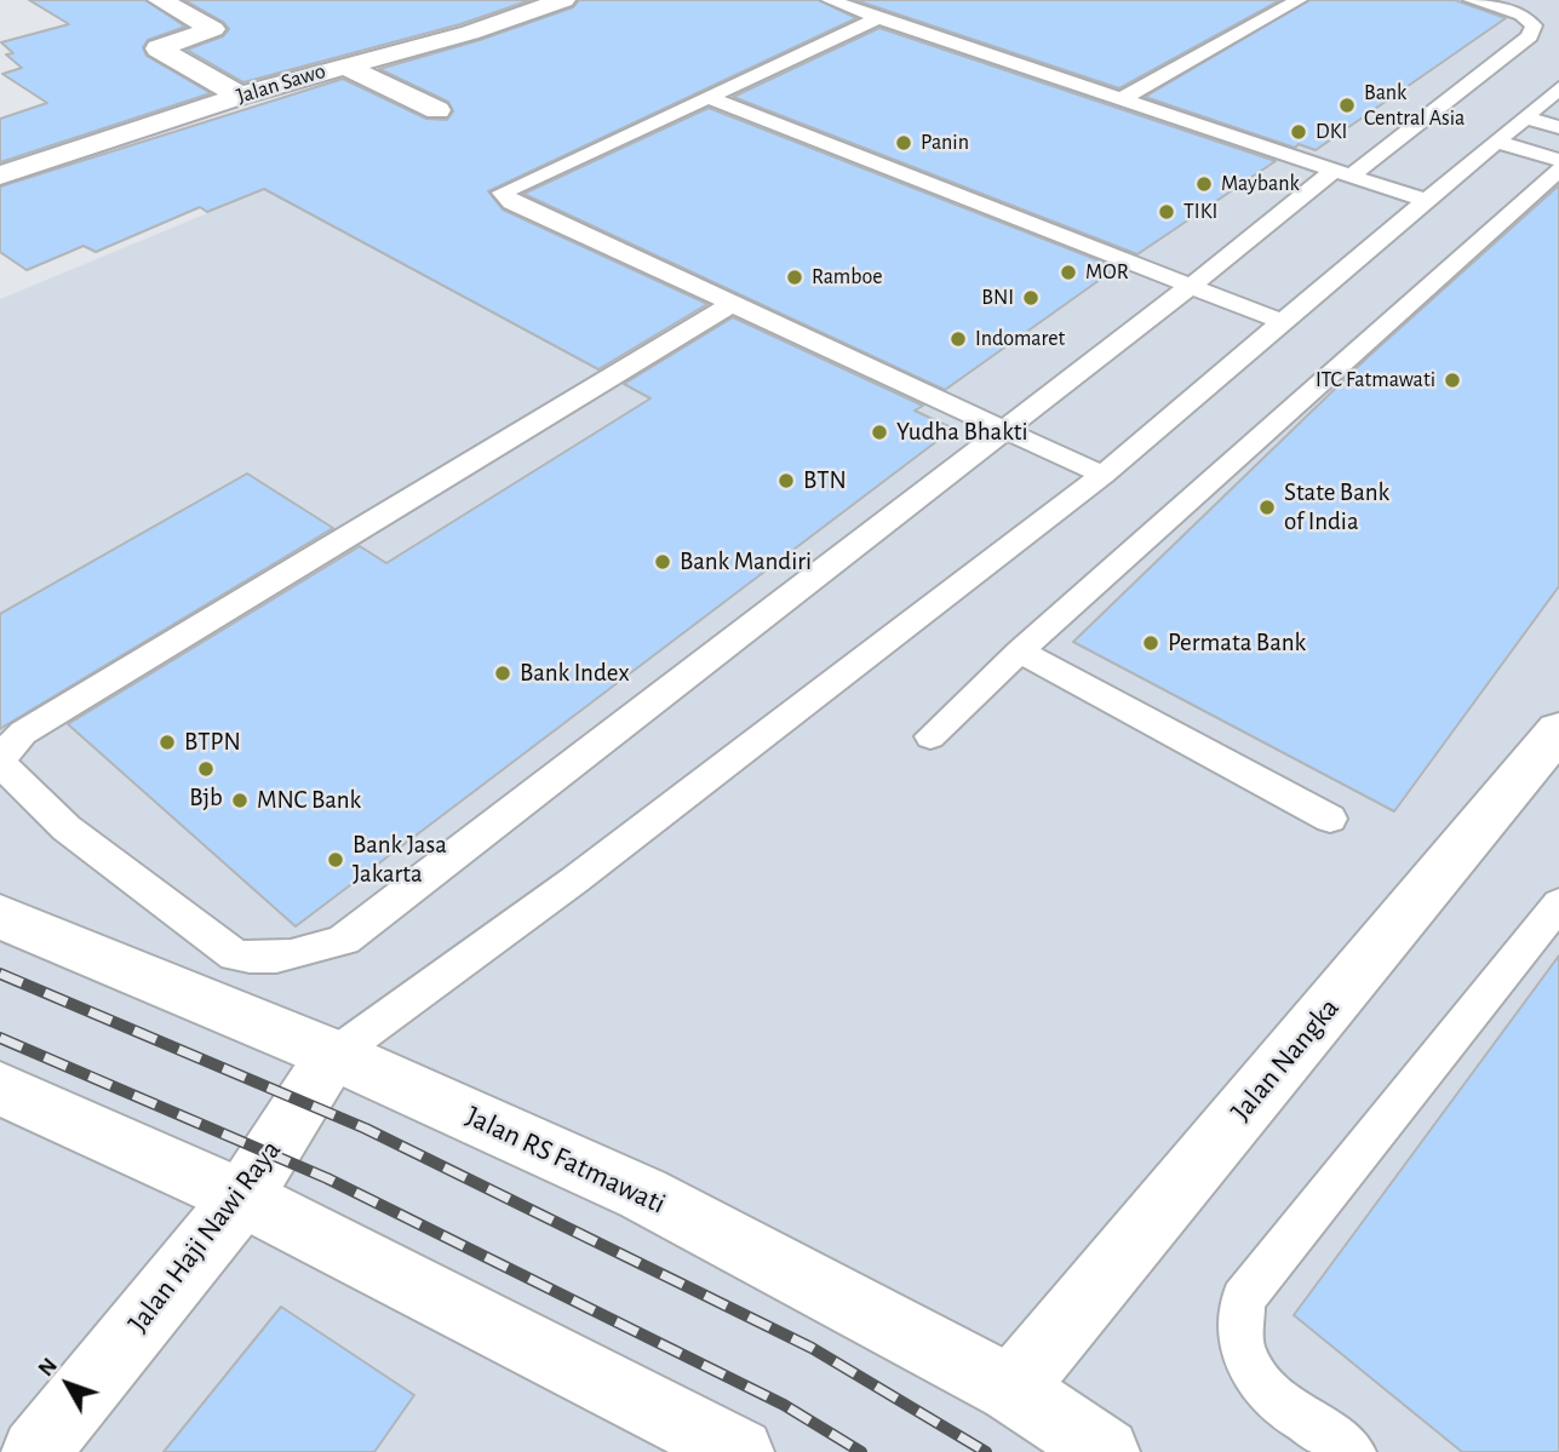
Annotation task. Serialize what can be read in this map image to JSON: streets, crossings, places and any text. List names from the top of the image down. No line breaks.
{"streets":{"street":["Jalan Sawo","Jalan Nangka","Jalan RS Fatmawati","Jalan Haji Nawi Raya"]},"crossings":[["Jalan Nangka","Jalan RS Fatmawati"],["Jalan RS Fatmawati","Jalan Haji Nawi Raya"]],"places":["Bank Central Asia","DKI","Panin","Maybank","TIKI","MOR","Ramboe","BNI","Indomaret","ITC Fatmawati","Yudha Bhakti","BTN","State Bank of India","Bank Mandiri","Permata Bank","Bank Index","BTPN","Bjb","MNC Bank","Bank Jasa Jakarta"],"north":"top left"}
